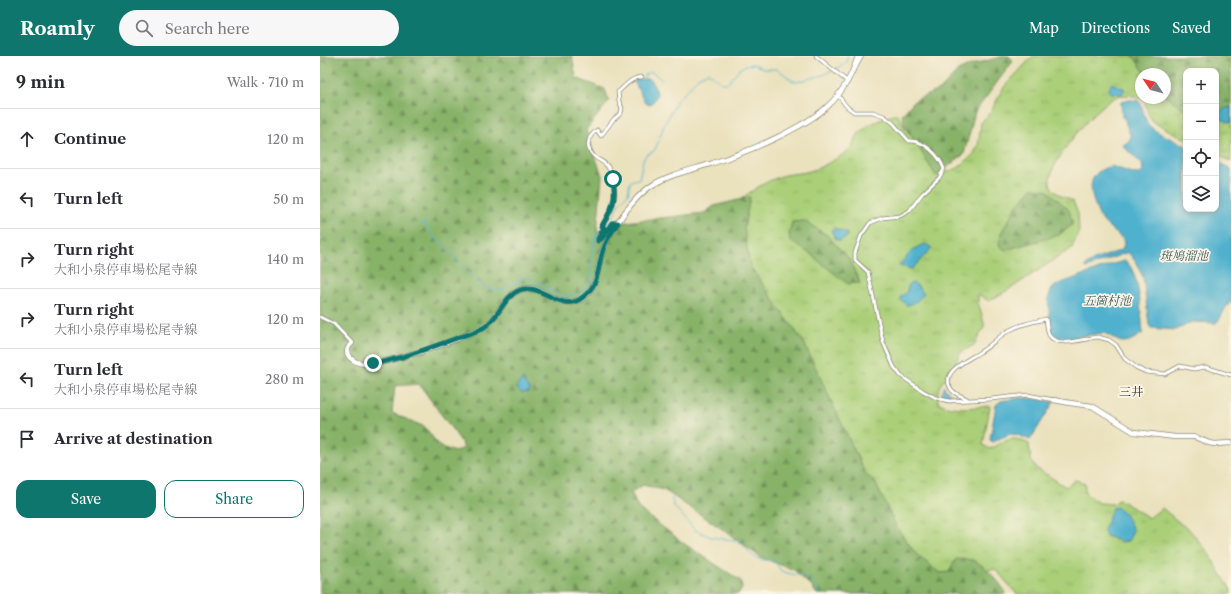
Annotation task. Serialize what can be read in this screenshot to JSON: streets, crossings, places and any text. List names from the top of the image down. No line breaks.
{"districts":["三井"],"water":["斑鳩溜池","五箇村池"],"north":"top left","page":{"header":"Roamly","search":"Search here","nav":["Map","Directions","Saved"],"heading":["9 min","Walk · 710 m"],"map_buttons":["+","−"],"list":[["Continue","120 m"],["Turn left","50 m"],["Turn right","大和小泉停車場松尾寺線","140 m"],["Turn right","大和小泉停車場松尾寺線","120 m"],["Turn left","大和小泉停車場松尾寺線","280 m"],"Arrive at destination"],"buttons":["Save","Share"]}}
